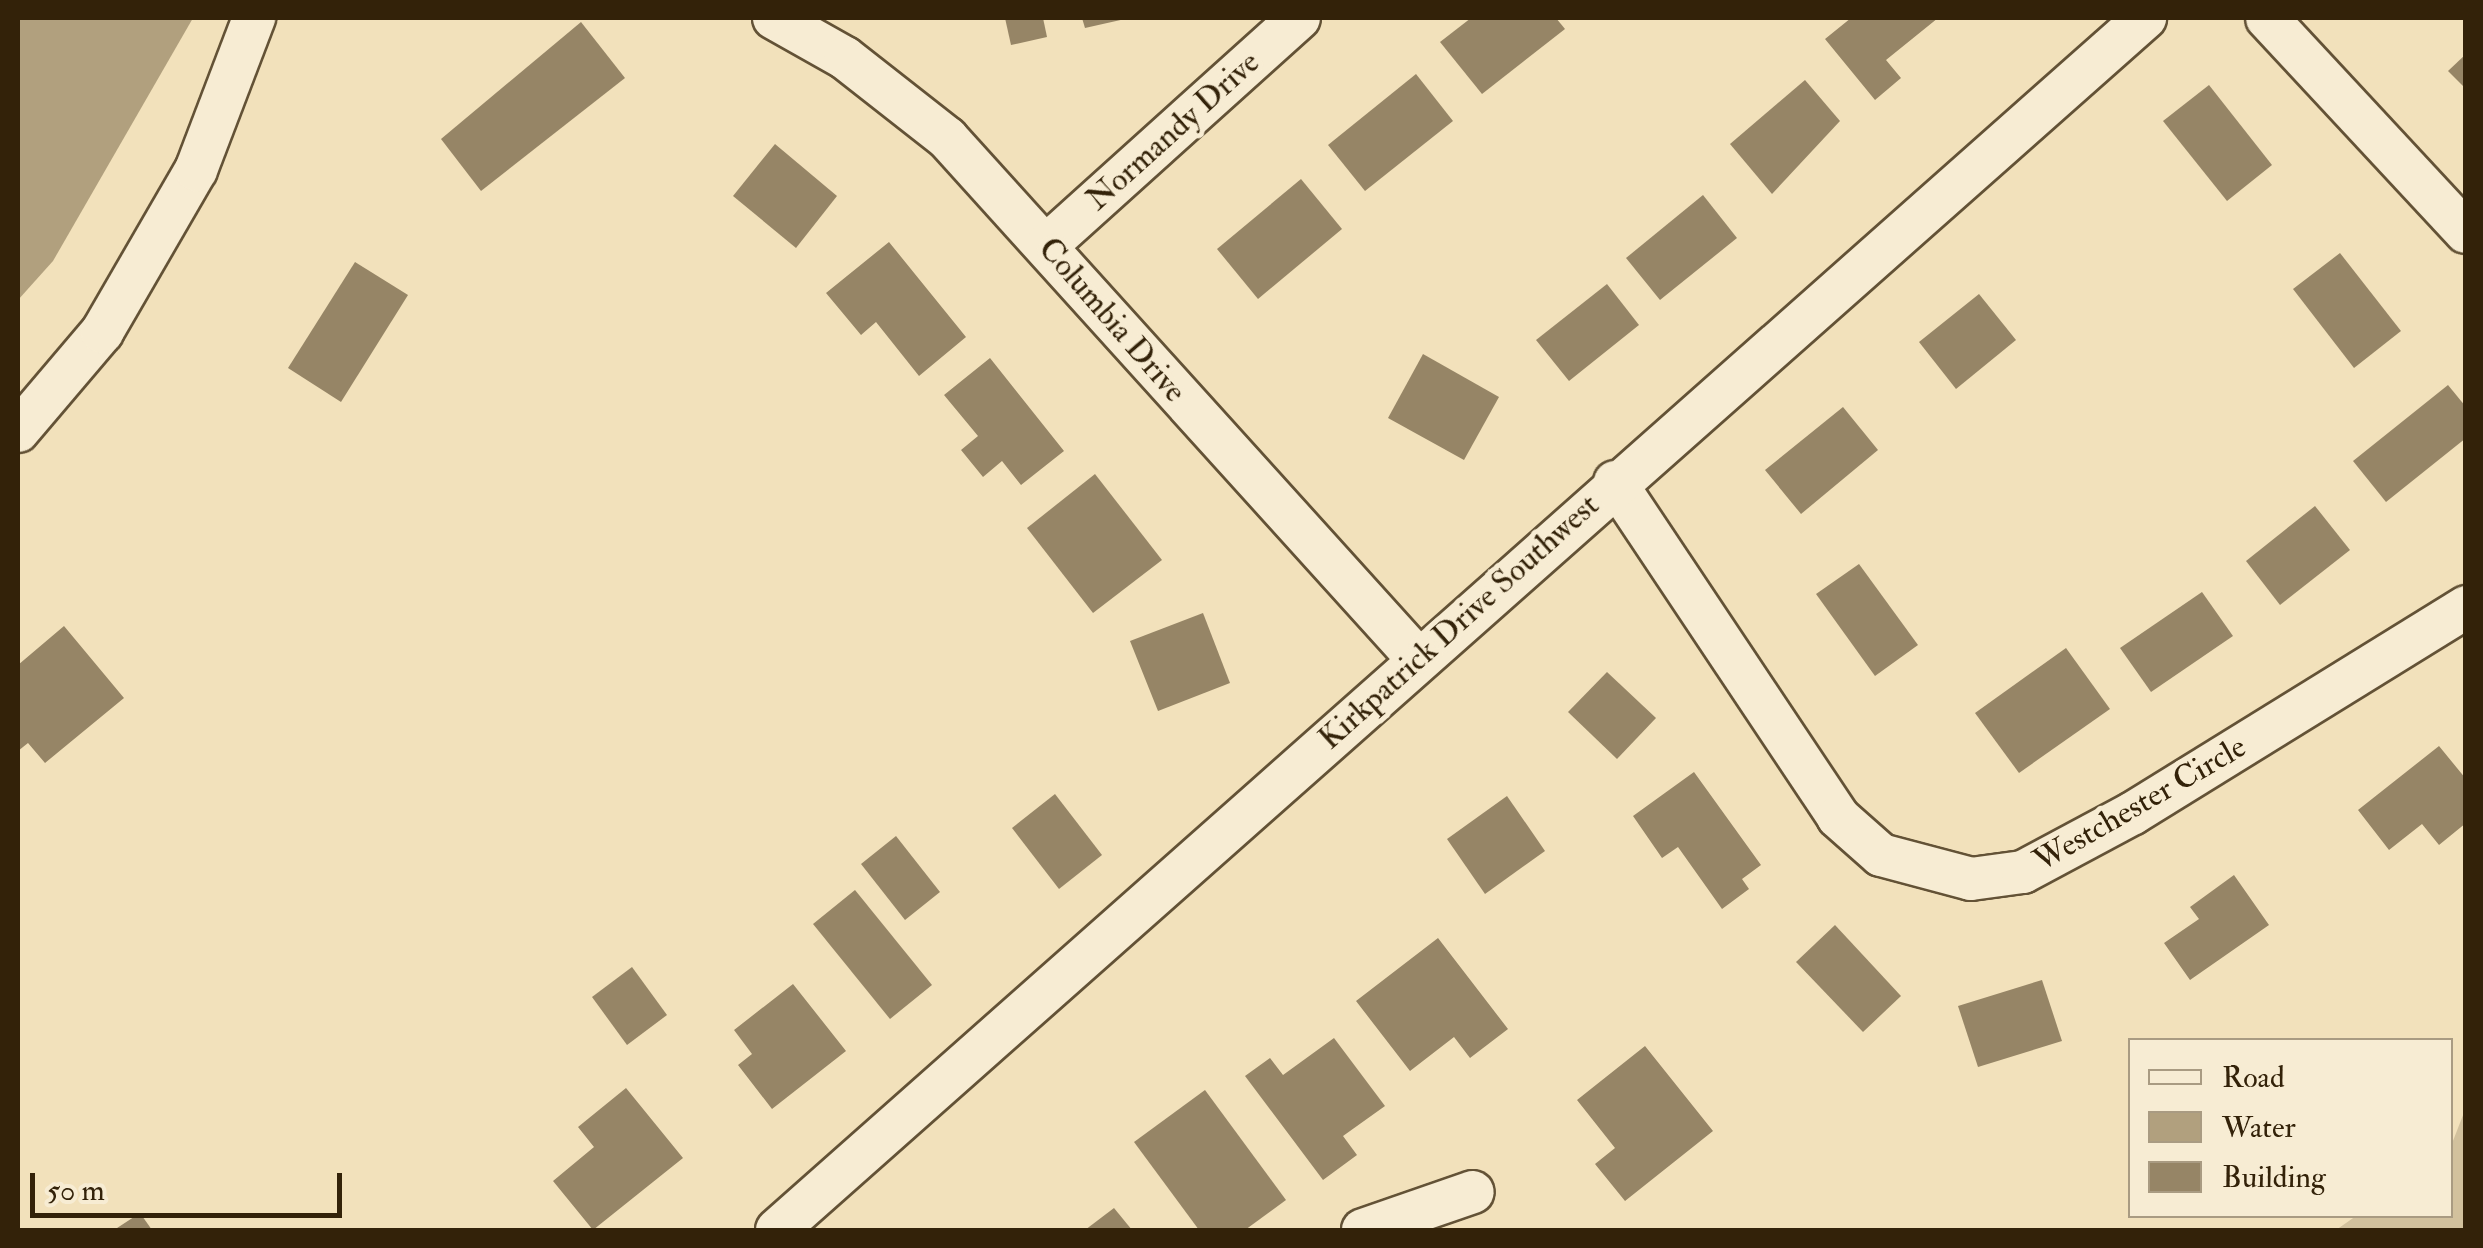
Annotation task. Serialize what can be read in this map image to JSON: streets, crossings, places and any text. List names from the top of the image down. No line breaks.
{"streets":{"street":["Normandy Drive","Columbia Drive","Kirkpatrick Drive Southwest","Westchester Circle"]},"crossings":[["Normandy Drive","Columbia Drive"],["Columbia Drive","Kirkpatrick Drive Southwest"],["Kirkpatrick Drive Southwest","Westchester Circle"]],"legend":["Road","Water","Building"],"scale_bar":"50 m"}
